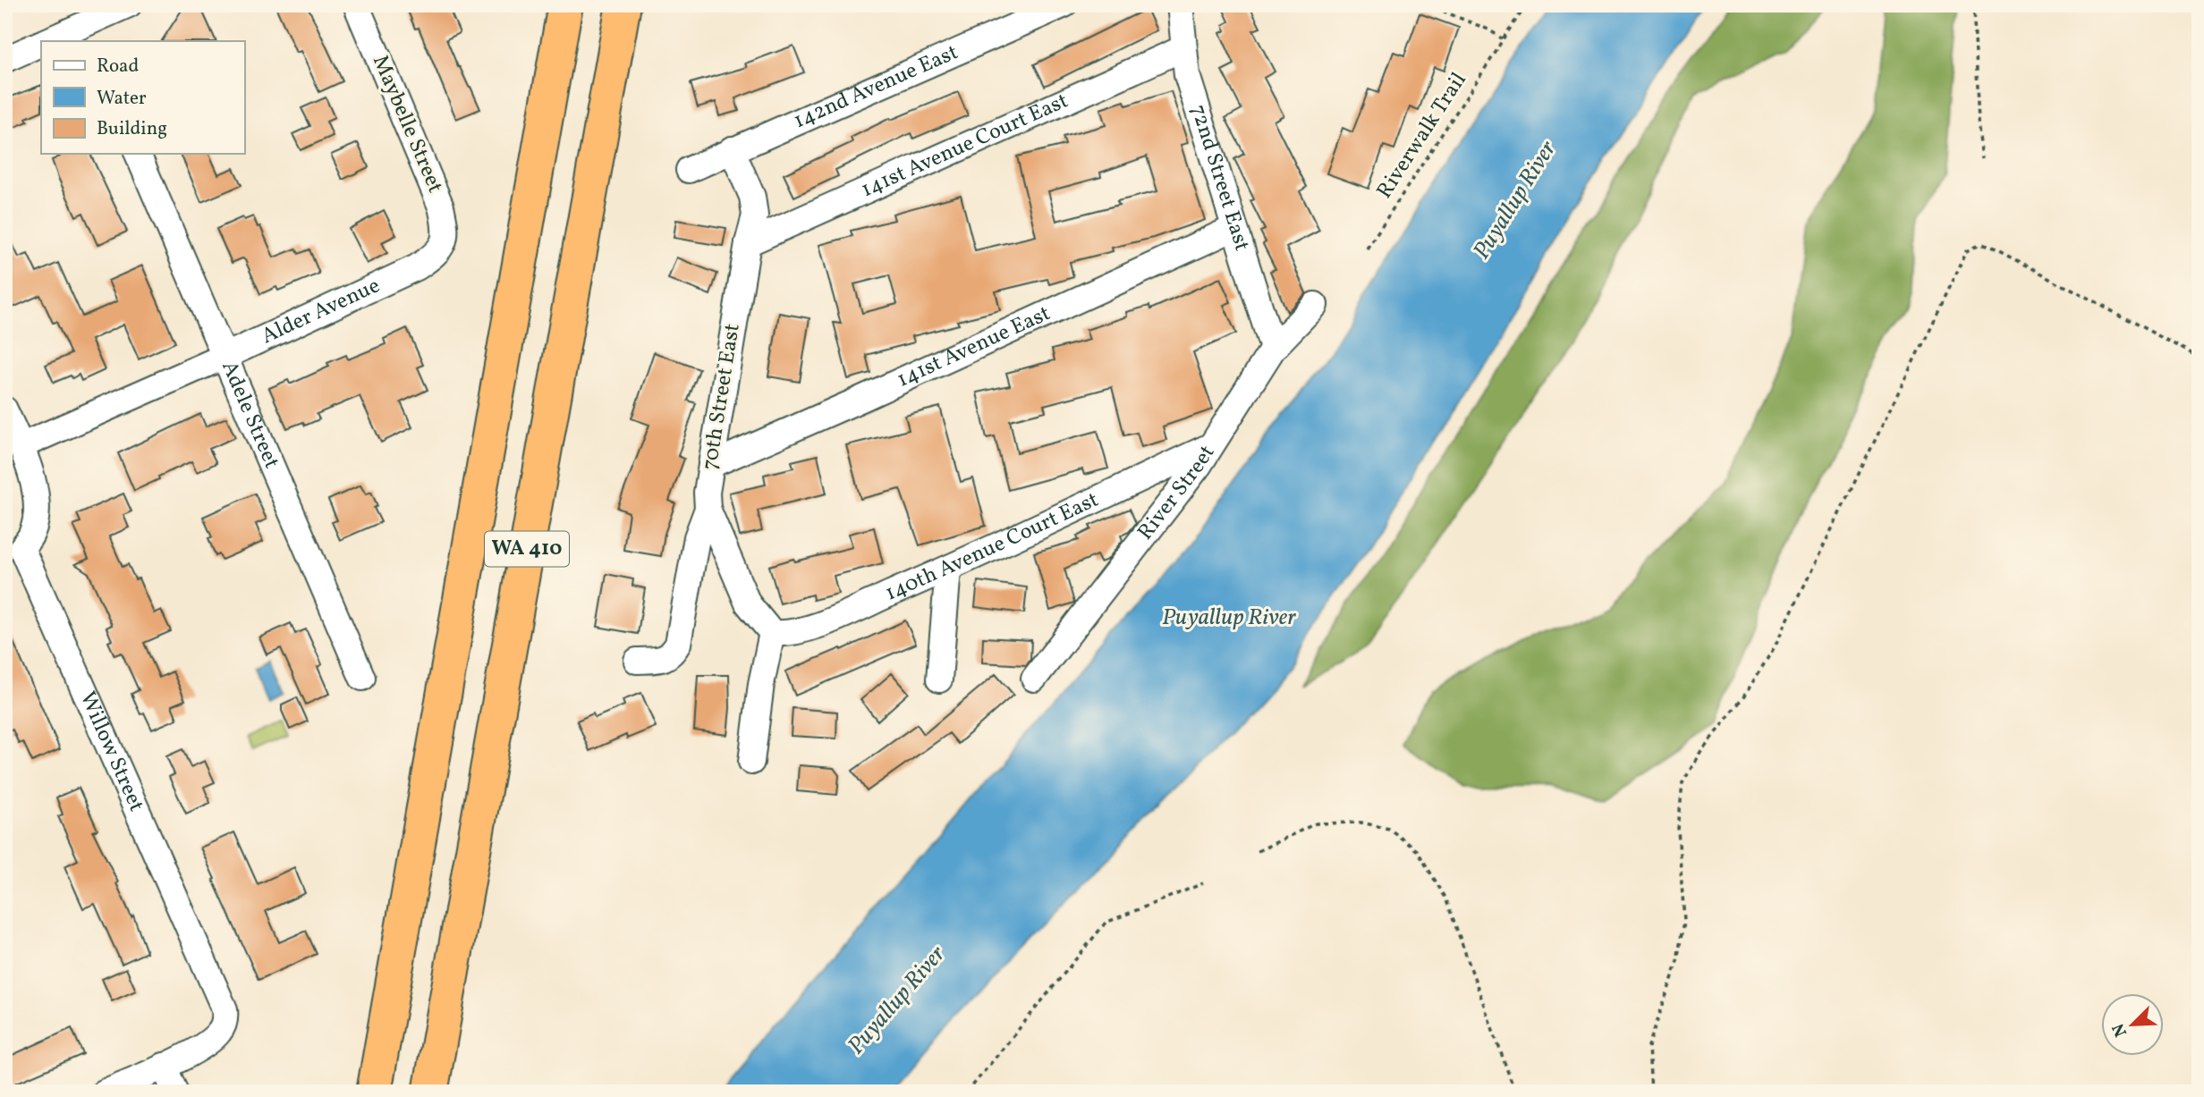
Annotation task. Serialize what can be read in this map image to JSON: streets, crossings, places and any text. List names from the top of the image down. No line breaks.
{"streets":{"highway":["WA 410"],"street":["142nd Avenue East","Maybelle Street","141st Avenue Court East","72nd Street East","Alder Avenue","141st Avenue East","70th Street East","Adele Street","River Street","140th Avenue Court East","Willow Street"],"path":["Riverwalk Trail"]},"crossings":[["142nd Avenue East","70th Street East"],["Maybelle Street","Alder Avenue"],["141st Avenue Court East","72nd Street East"],["141st Avenue Court East","70th Street East"],["72nd Street East","141st Avenue East"],["72nd Street East","River Street"],["Alder Avenue","Adele Street"],["Alder Avenue","Willow Street"],["141st Avenue East","70th Street East"],["70th Street East","140th Avenue Court East"],["River Street","140th Avenue Court East"]],"water":["Puyallup River"],"legend":["Road","Water","Building"],"north":"bottom left"}
